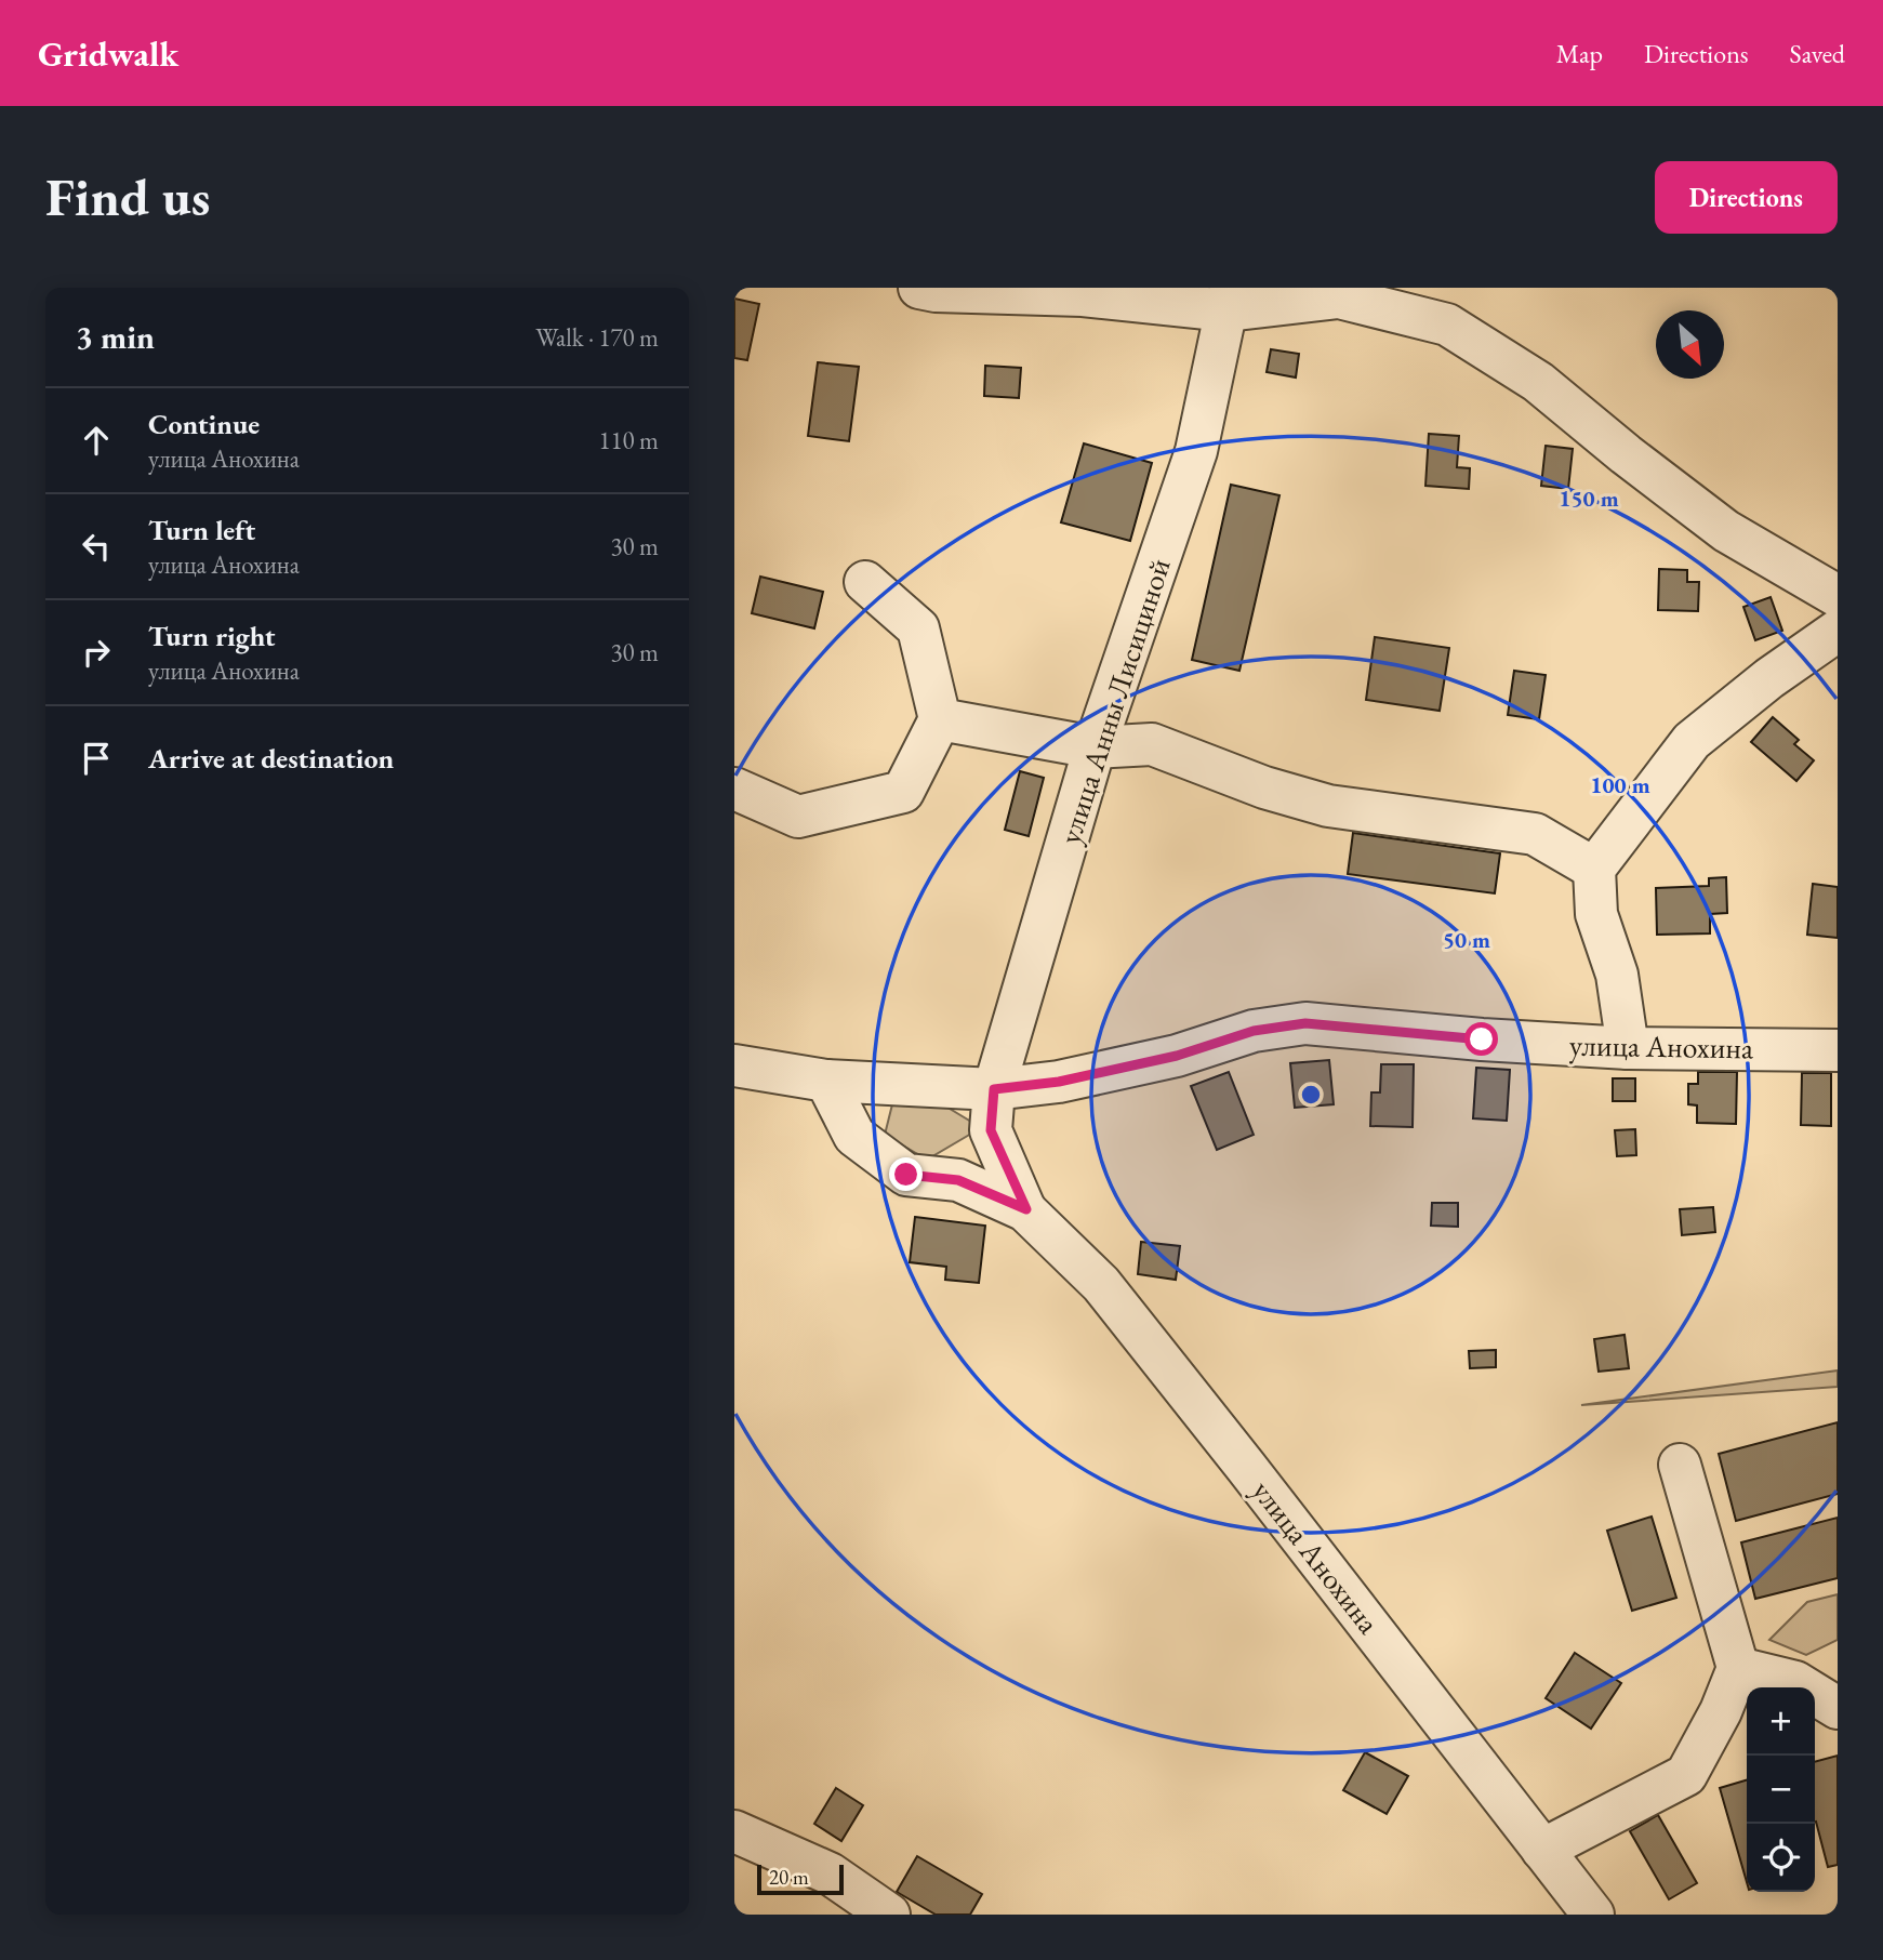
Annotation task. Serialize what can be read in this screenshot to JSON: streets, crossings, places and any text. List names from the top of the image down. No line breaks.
{"streets":{"street":["улица Анны Лисициной","улица Анохина"]},"crossings":[["улица Анны Лисициной","улица Анохина"]],"scale_bar":"20 m","north":"bottom right","page":{"header":"Gridwalk","nav":["Map","Directions","Saved"],"buttons":"Directions","title":"Find us","heading":["3 min","Walk · 170 m"],"list":[["Continue","улица Анохина","110 m"],["Turn left","улица Анохина","30 m"],["Turn right","улица Анохина","30 m"],"Arrive at destination"],"map_buttons":["+","−"],"scale":"20 m"},"rings":["150 m","100 m","50 m"]}
